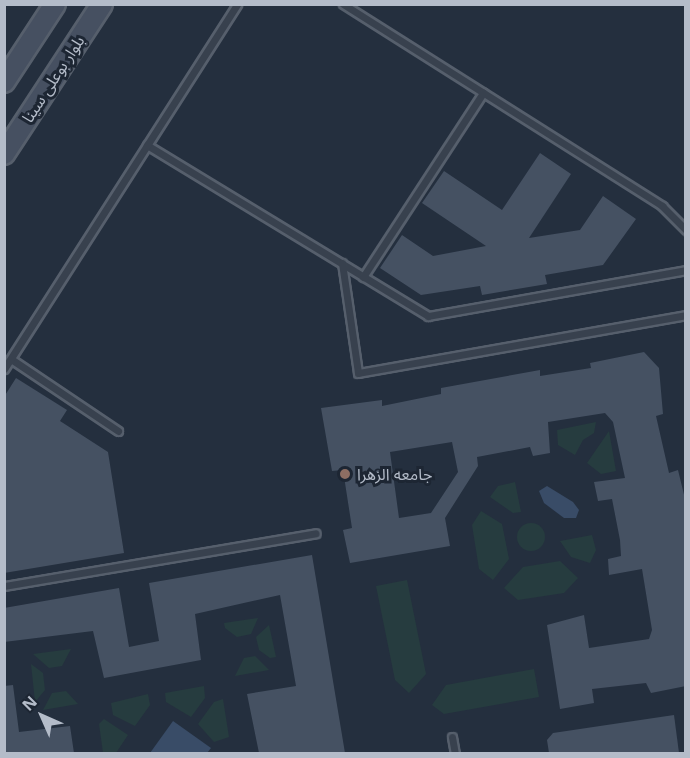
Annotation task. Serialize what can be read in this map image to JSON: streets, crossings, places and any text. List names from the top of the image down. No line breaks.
{"streets":{"main road":["بلوار بوعلی سینا"]},"places":["جامعه الزهرا"],"north":"top left"}
